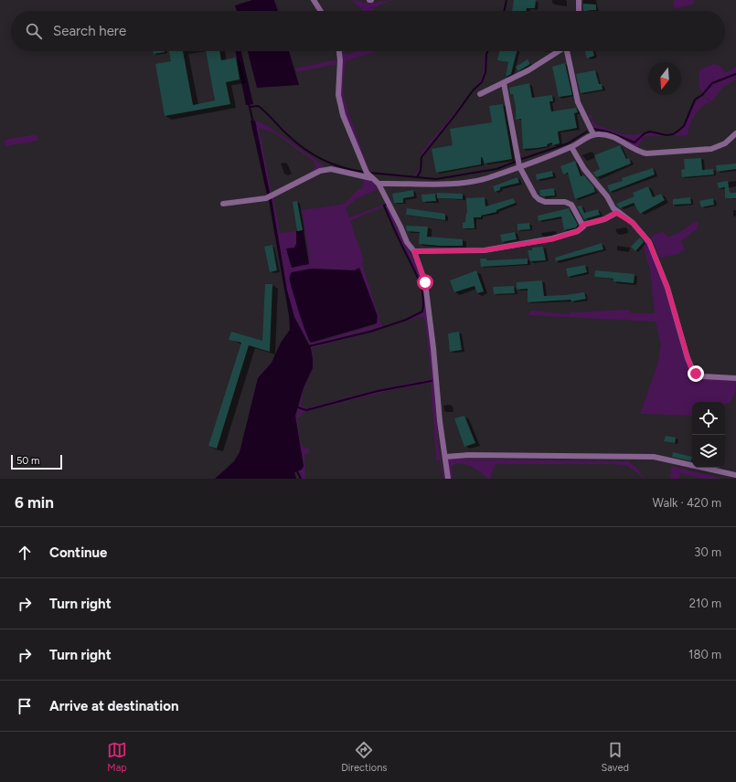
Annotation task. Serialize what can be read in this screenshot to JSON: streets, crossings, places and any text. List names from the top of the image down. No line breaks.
{"scale_bar":"50 m","north":"bottom","page":{"search":"Search here","scale":"50 m","heading":["6 min","Walk · 420 m"],"list":[["Continue","30 m"],["Turn right","210 m"],["Turn right","180 m"],"Arrive at destination"],"nav":["Map","Directions","Saved"]}}
